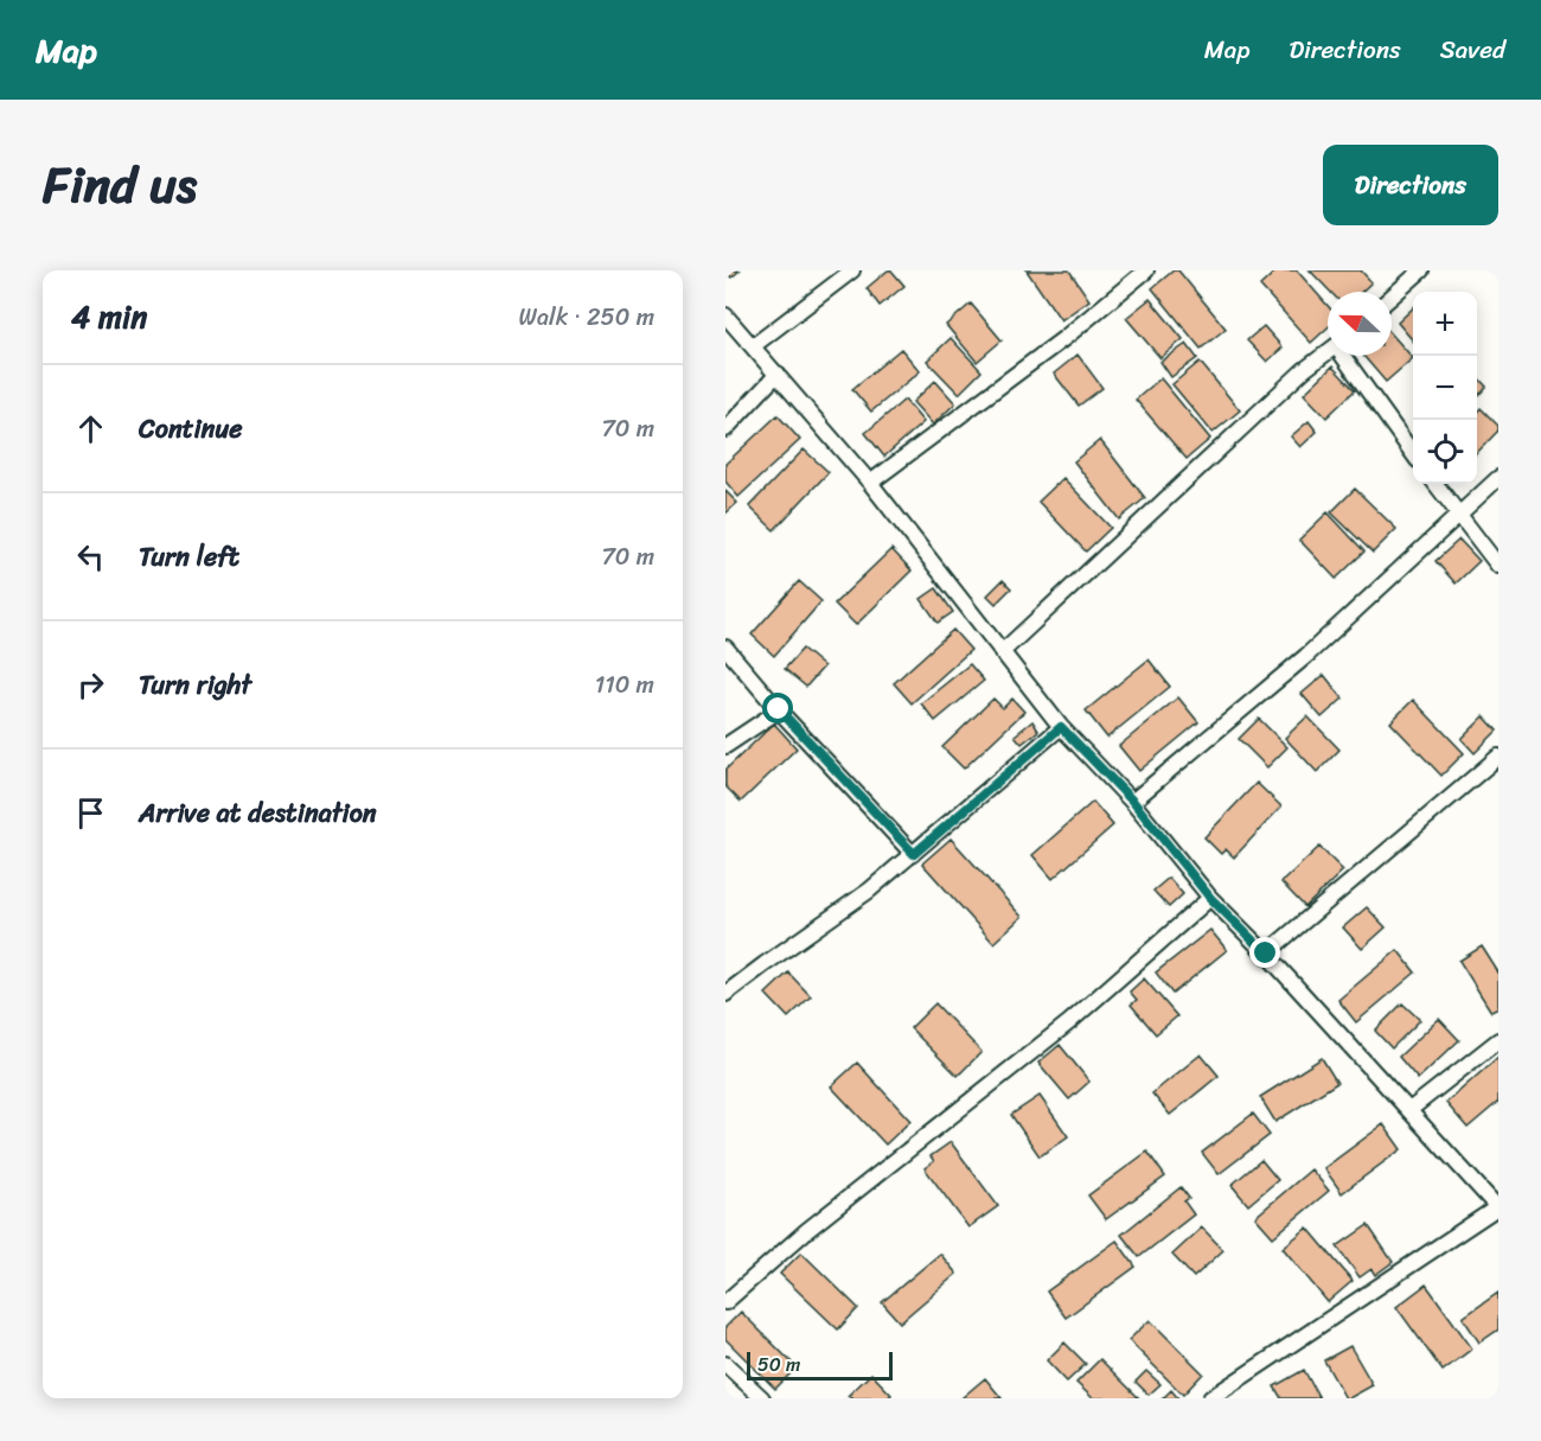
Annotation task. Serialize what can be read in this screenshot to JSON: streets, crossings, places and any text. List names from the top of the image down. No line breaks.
{"scale_bar":"50 m","north":"left","page":{"header":"Map","nav":["Map","Directions","Saved"],"title":"Find us","buttons":"Directions","heading":["4 min","Walk · 250 m"],"map_buttons":["+","−"],"list":[["Continue","70 m"],["Turn left","70 m"],["Turn right","110 m"],"Arrive at destination"],"scale":"50 m"}}
